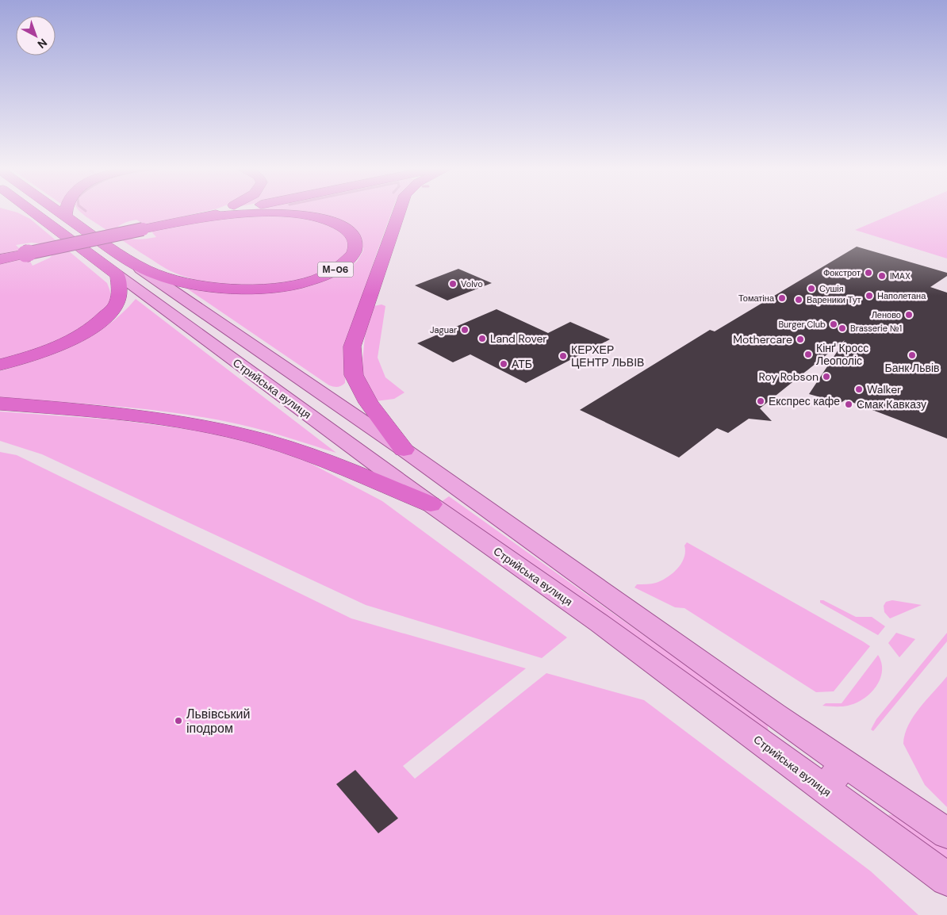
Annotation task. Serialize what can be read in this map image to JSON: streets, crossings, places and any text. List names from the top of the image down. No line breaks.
{"streets":{"highway":["М-06"],"main road":["Стрийська вулиця"]},"places":["Фокстрот","IMAX","Volvo","Сушія","Наполетана","Томатіна","Вареники Тут","Леново","Burger Club","Brasserie №1","Jaguar","Land Rover","Mothercare","Кінґ Кросс Леополіс","Банк Львів","КЕРХЕР ЦЕНТР ЛЬВІВ","АТБ","Roy Robson","Walker","Експрес кафе","Смак Кавказу","Львівський іподром"],"north":"bottom right"}
